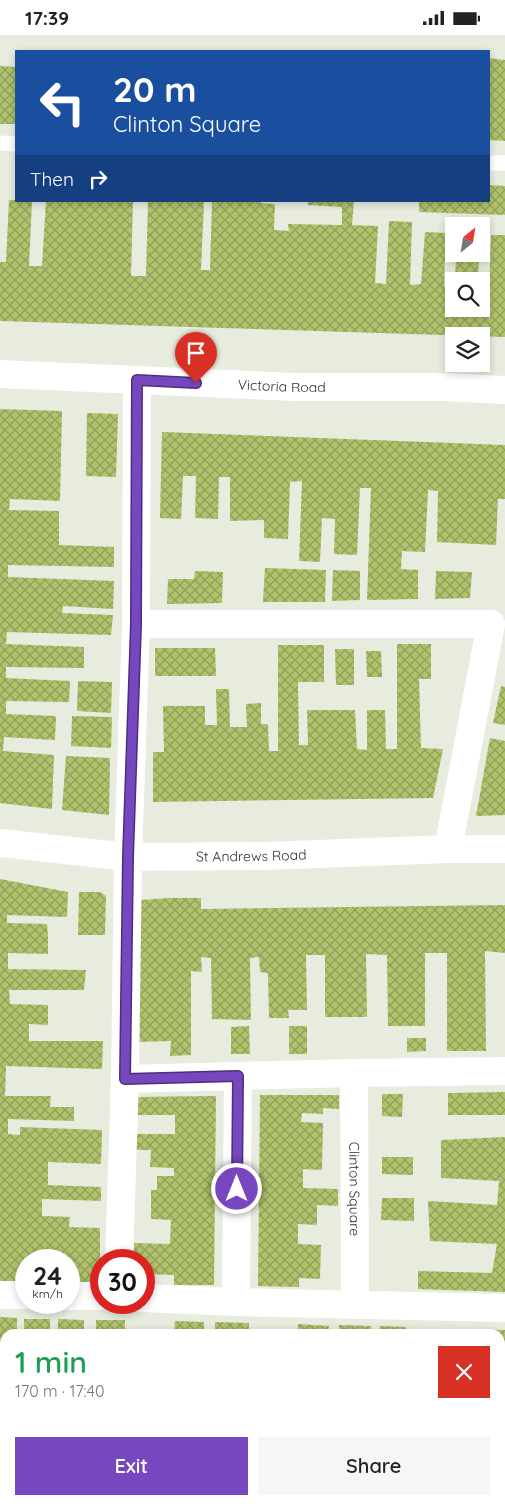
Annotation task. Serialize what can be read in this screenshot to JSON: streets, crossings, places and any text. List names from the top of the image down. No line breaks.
{"streets":{"street":["Victoria Road","St Andrews Road","Clinton Square"]},"north":"top right","page":{"status":"17:39","turn":["20 m","Clinton Square"],"then":"Then","speed":"24 km/h","limit":"30","heading":["1 min","170 m · 17:40"],"buttons":["Exit","Share"]}}
